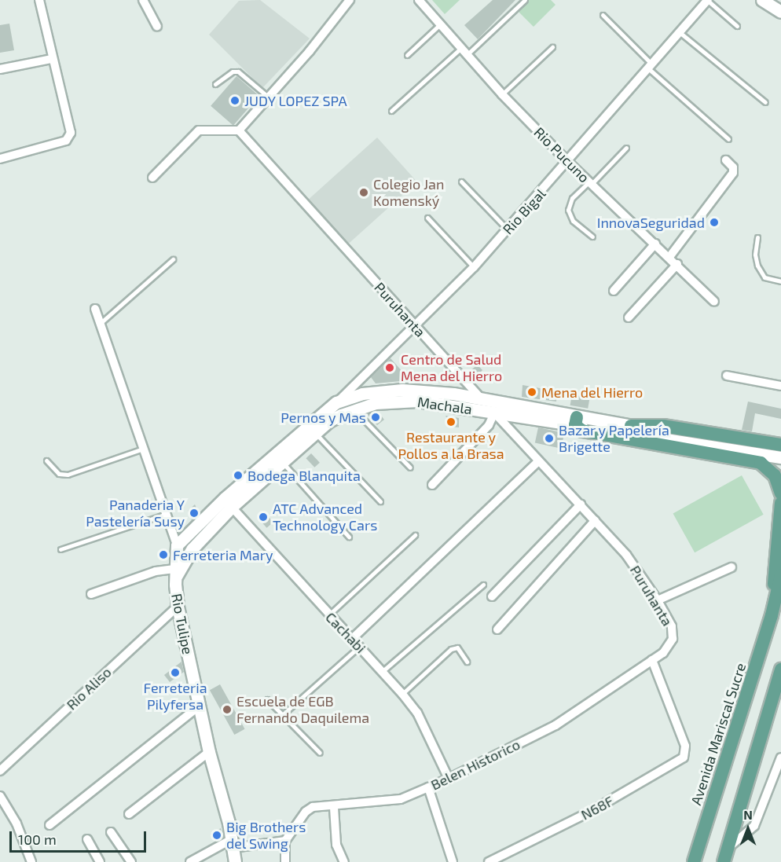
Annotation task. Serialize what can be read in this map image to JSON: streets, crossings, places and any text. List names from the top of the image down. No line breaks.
{"streets":{"main road":["Machala","Rio Tulipe","Avenida Mariscal Sucre"],"street":["Rio Pucuno","Rio Bigal","Puruhanta","Cachabi","Rio Aliso","Belen Historico","N68F"]},"crossings":[["Rio Pucuno","Rio Bigal"],["Rio Bigal","Puruhanta"],["Rio Bigal","Machala"],["Puruhanta","Machala"],["Puruhanta","Belen Historico"],["Machala","Rio Tulipe"],["Machala","Cachabi"],["Rio Tulipe","Rio Aliso"],["Cachabi","Belen Historico"],["Belen Historico","N68F"]],"places":["JUDY LOPEZ SPA","Colegio Jan Komenský","InnovaSeguridad","Centro de Salud Mena del Hierro","Mena del Hierro","Pernos y Mas","Restaurante y Pollos a la Brasa","Bazar y Papelería Brigette","Bodega Blanquita","Panaderia Y Pastelería Susy","ATC Advanced Technology Cars","Ferreteria Mary","Ferreteria Pilyfersa","Escuela de EGB Fernando Daquilema","Big Brothers del Swing"],"scale_bar":"100 m","north":"top"}
